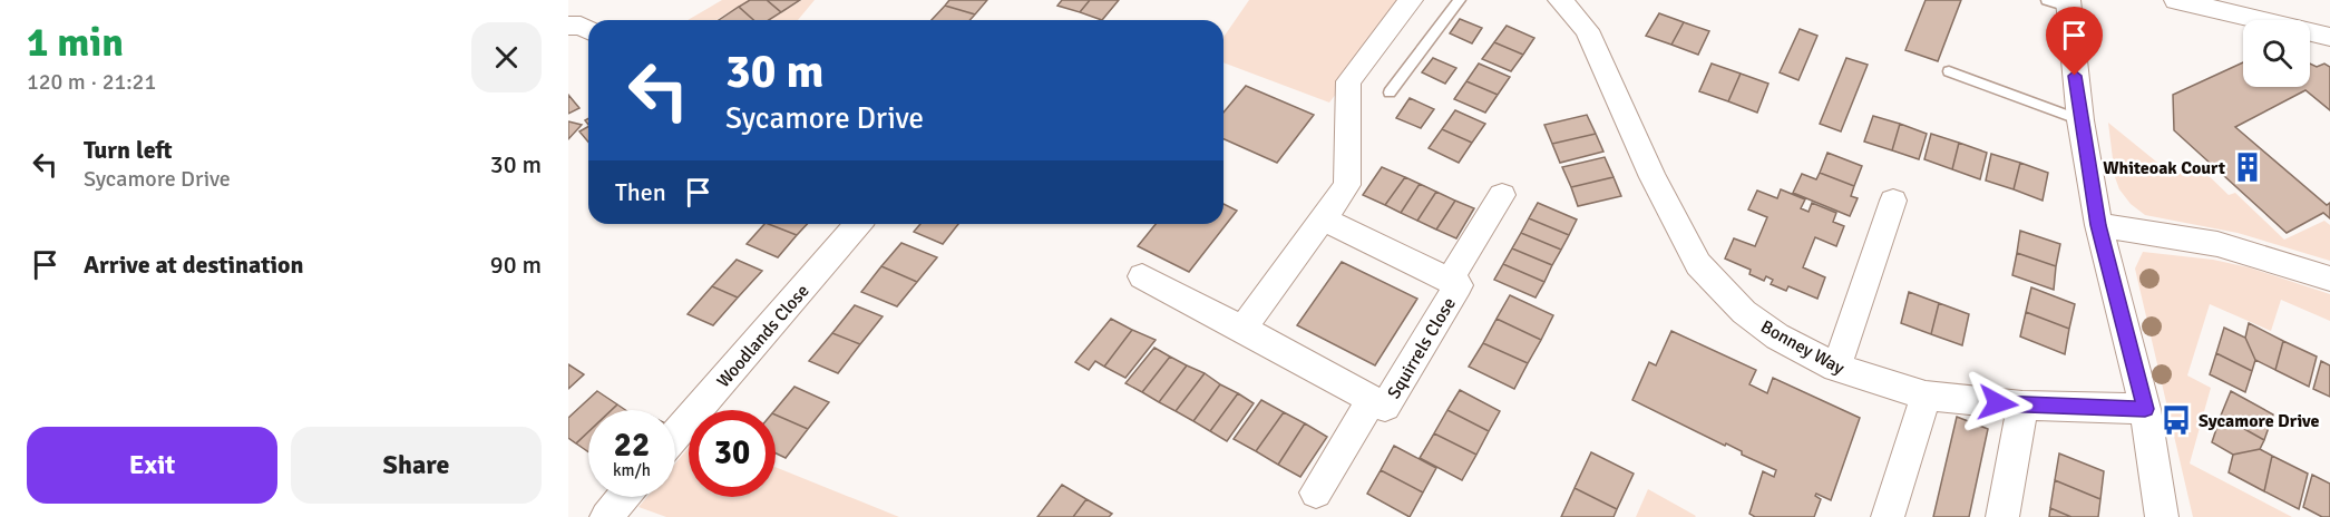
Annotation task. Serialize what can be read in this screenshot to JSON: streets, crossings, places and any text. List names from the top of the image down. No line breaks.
{"streets":{"street":["Woodlands Close","Bonney Way","Squirrels Close"]},"places":{"building":["Whiteoak Court"],"bus stop":["Sycamore Drive"]},"page":{"heading":["1 min","120 m · 21:21"],"turn":["30 m","Sycamore Drive"],"list":[{"name":"Turn left","note":"Sycamore Drive","value":"30 m"},{"name":"Arrive at destination","value":"90 m"}],"then":"Then","speed":"22 km/h","limit":"30","buttons":["Exit","Share"]}}
